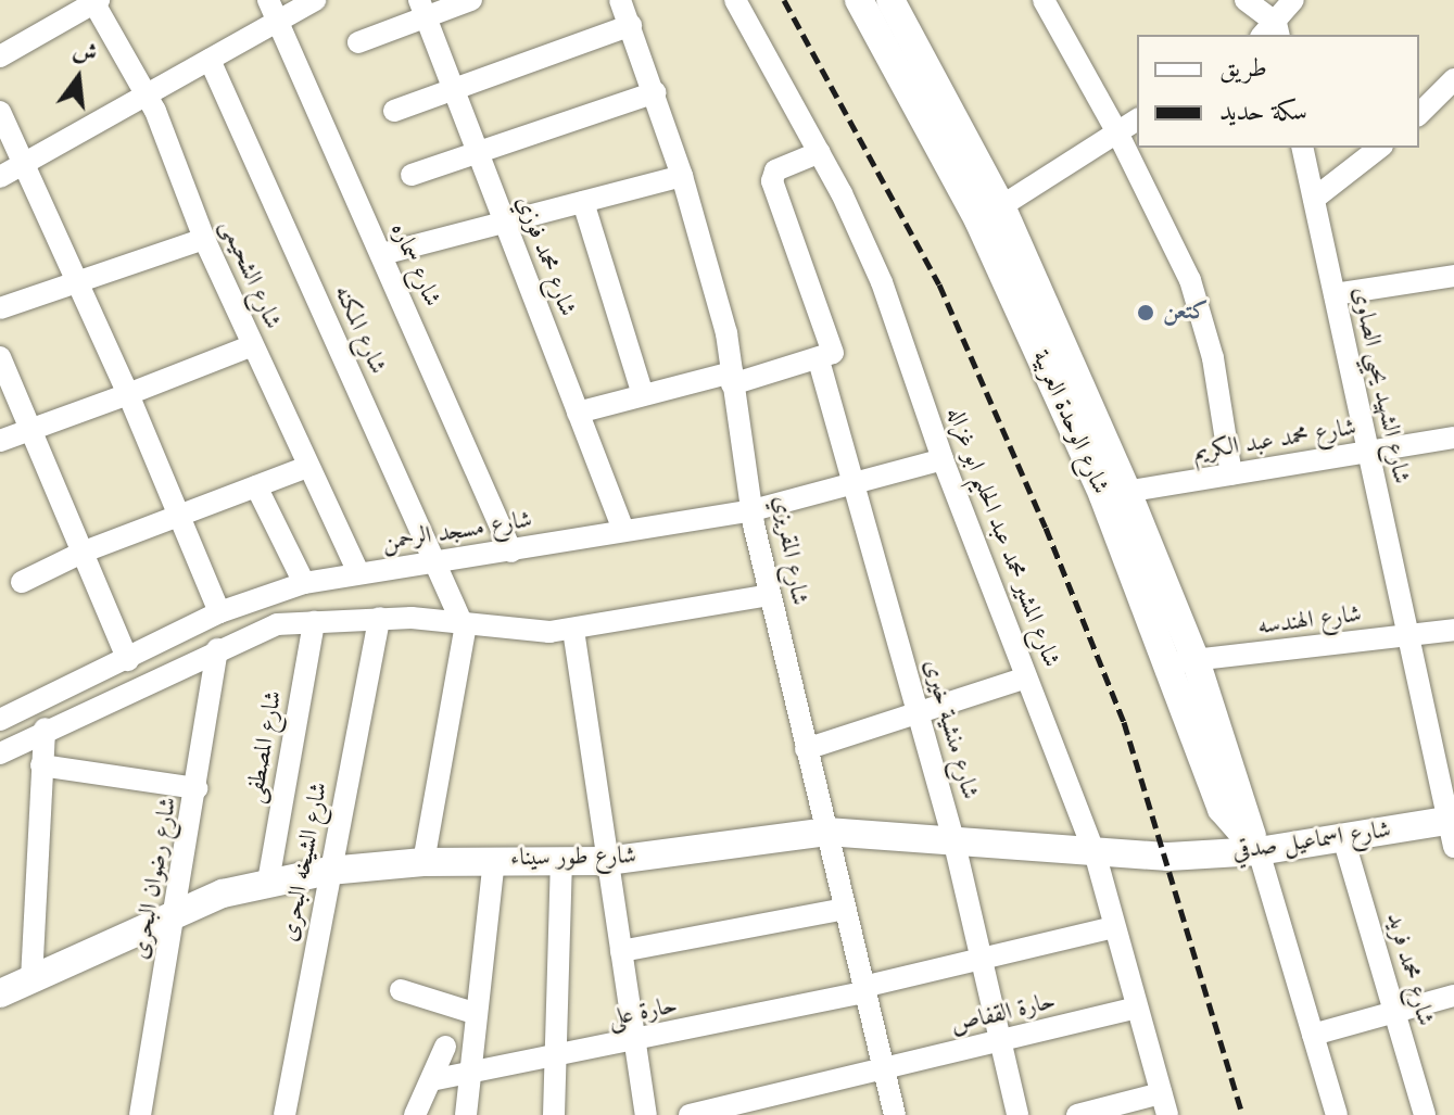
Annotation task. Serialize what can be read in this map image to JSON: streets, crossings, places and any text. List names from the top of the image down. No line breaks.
{"streets":{"street":["شارع محمد فوزي","شارع سماره","شارع الشحيمى","شارع المكنه","شارع الشهيد يحيي الصاوى","شارع الوحدة العربية","شارع محمد عبد الكريم","شارع مسجد الرحمن","شارع المشير محمد عبد الحليم ابو غزاله","شارع المقريزي","شارع الهندسه","شارع منشية خيرى","شارع المصطفى","شارع اسماعيل صدقي","شارع طور سيناء","شارع الشيخه البحرى","شارع رضوان البحرى","شارع محمد فريد","حارة على","حارة القفاص"]},"crossings":[["شارع محمد فوزي","شارع مسجد الرحمن"],["شارع سماره","شارع مسجد الرحمن"],["شارع الشحيمى","شارع مسجد الرحمن"],["شارع المكنه","شارع مسجد الرحمن"],["شارع الشهيد يحيي الصاوى","شارع محمد عبد الكريم"],["شارع الشهيد يحيي الصاوى","شارع الهندسه"],["شارع الشهيد يحيي الصاوى","شارع اسماعيل صدقي"],["شارع الوحدة العربية","شارع محمد عبد الكريم"],["شارع الوحدة العربية","شارع الهندسه"],["شارع الوحدة العربية","شارع اسماعيل صدقي"],["شارع مسجد الرحمن","شارع المشير محمد عبد الحليم ابو غزاله"],["شارع مسجد الرحمن","شارع المقريزي"],["شارع مسجد الرحمن","شارع منشية خيرى"],["شارع المشير محمد عبد الحليم ابو غزاله","شارع طور سيناء"],["شارع المشير محمد عبد الحليم ابو غزاله","حارة على"],["شارع المشير محمد عبد الحليم ابو غزاله","حارة القفاص"],["شارع المقريزي","شارع طور سيناء"],["شارع المقريزي","حارة على"],["شارع المقريزي","حارة القفاص"],["شارع منشية خيرى","شارع طور سيناء"],["شارع منشية خيرى","حارة على"],["شارع منشية خيرى","حارة القفاص"],["شارع المصطفى","شارع طور سيناء"],["شارع اسماعيل صدقي","شارع طور سيناء"],["شارع اسماعيل صدقي","شارع محمد فريد"],["شارع طور سيناء","شارع الشيخه البحرى"],["شارع طور سيناء","شارع رضوان البحرى"]],"places":["كتعن"],"legend":["طريق","سكة حديد"],"north":"top"}
